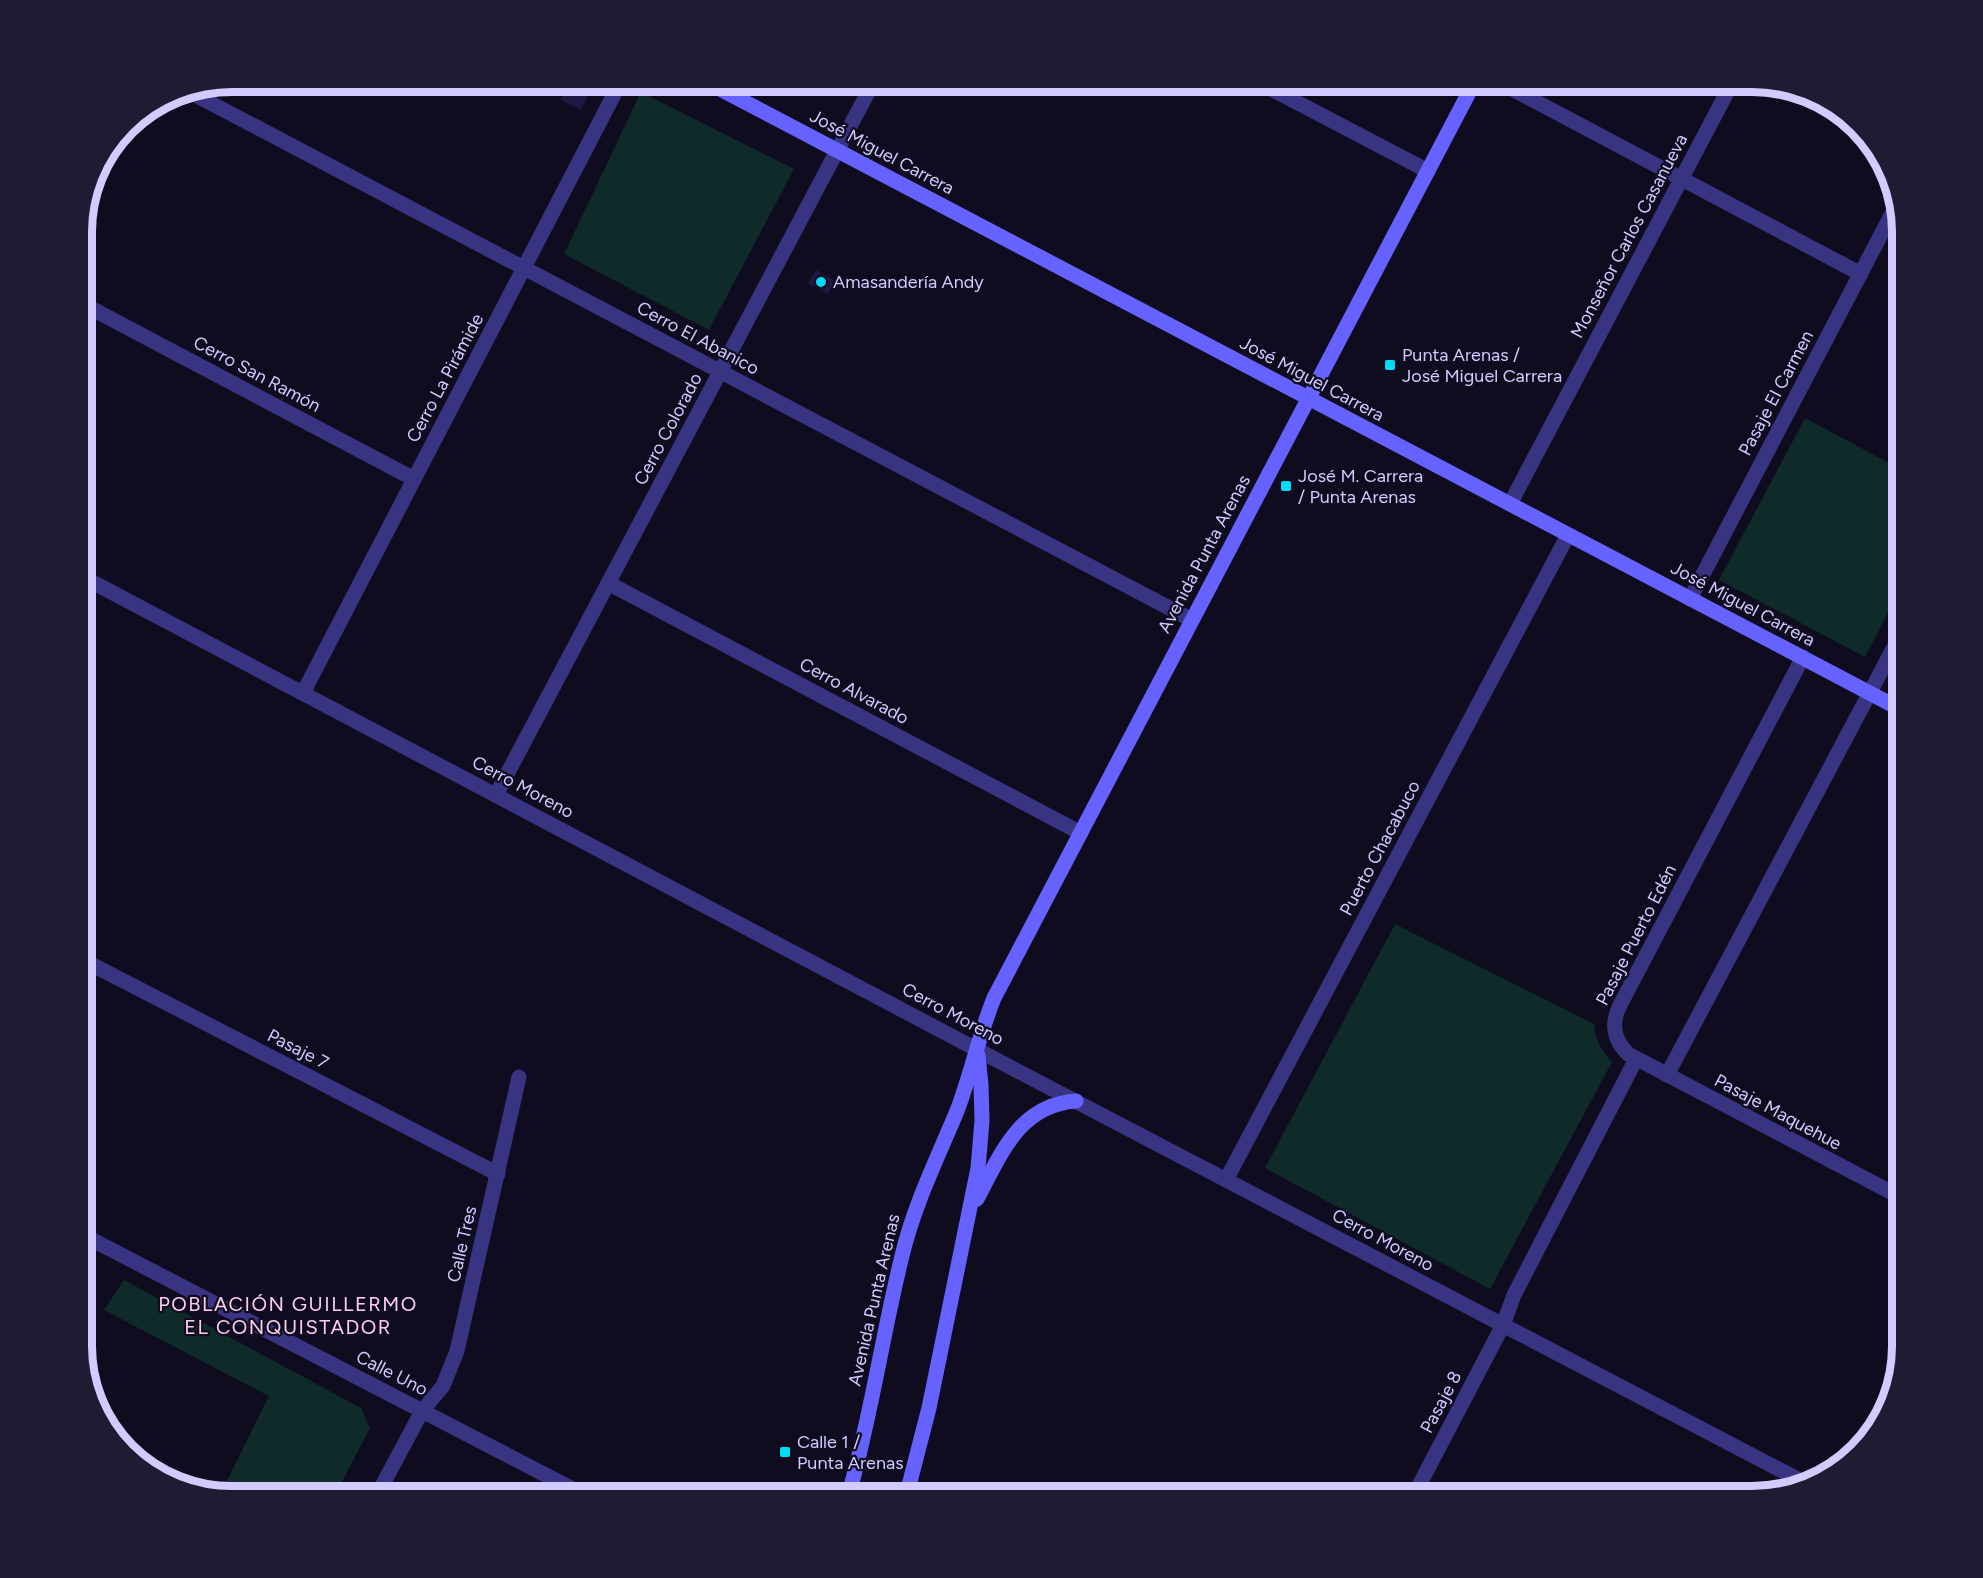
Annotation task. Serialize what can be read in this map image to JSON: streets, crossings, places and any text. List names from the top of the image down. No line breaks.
{"streets":{"main road":["José Miguel Carrera","Avenida Punta Arenas"],"street":["Monseñor Carlos Casanueva","Cerro El Abanico","Cerro San Ramón","Cerro La Pirámide","Pasaje El Carmen","Cerro Colorado","Cerro Alvarado","Cerro Moreno","Puerto Chacabuco","Pasaje Puerto Edén","Pasaje 7","Pasaje Maquehue","Calle Tres","Calle Uno","Pasaje 8"]},"crossings":[["José Miguel Carrera","Monseñor Carlos Casanueva"],["José Miguel Carrera","Pasaje El Carmen"],["José Miguel Carrera","Cerro Colorado"],["José Miguel Carrera","Avenida Punta Arenas"],["José Miguel Carrera","Puerto Chacabuco"],["José Miguel Carrera","Pasaje Puerto Edén"],["Cerro El Abanico","Cerro La Pirámide"],["Cerro El Abanico","Cerro Colorado"],["Cerro El Abanico","Avenida Punta Arenas"],["Cerro San Ramón","Cerro La Pirámide"],["Cerro La Pirámide","Cerro Moreno"],["Cerro Colorado","Cerro Alvarado"],["Cerro Colorado","Cerro Moreno"],["Avenida Punta Arenas","Cerro Alvarado"],["Avenida Punta Arenas","Cerro Moreno"],["Cerro Moreno","Puerto Chacabuco"],["Cerro Moreno","Pasaje 8"],["Pasaje Puerto Edén","Pasaje Maquehue"],["Pasaje 7","Calle Tres"],["Calle Tres","Calle Uno"]],"districts":["POBLACIÓN GUILLERMO EL CONQUISTADOR"],"places":{"other":["Amasandería Andy"],"transit":["Punta Arenas / José Miguel Carrera","José M. Carrera / Punta Arenas","Calle 1 / Punta Arenas"]}}
